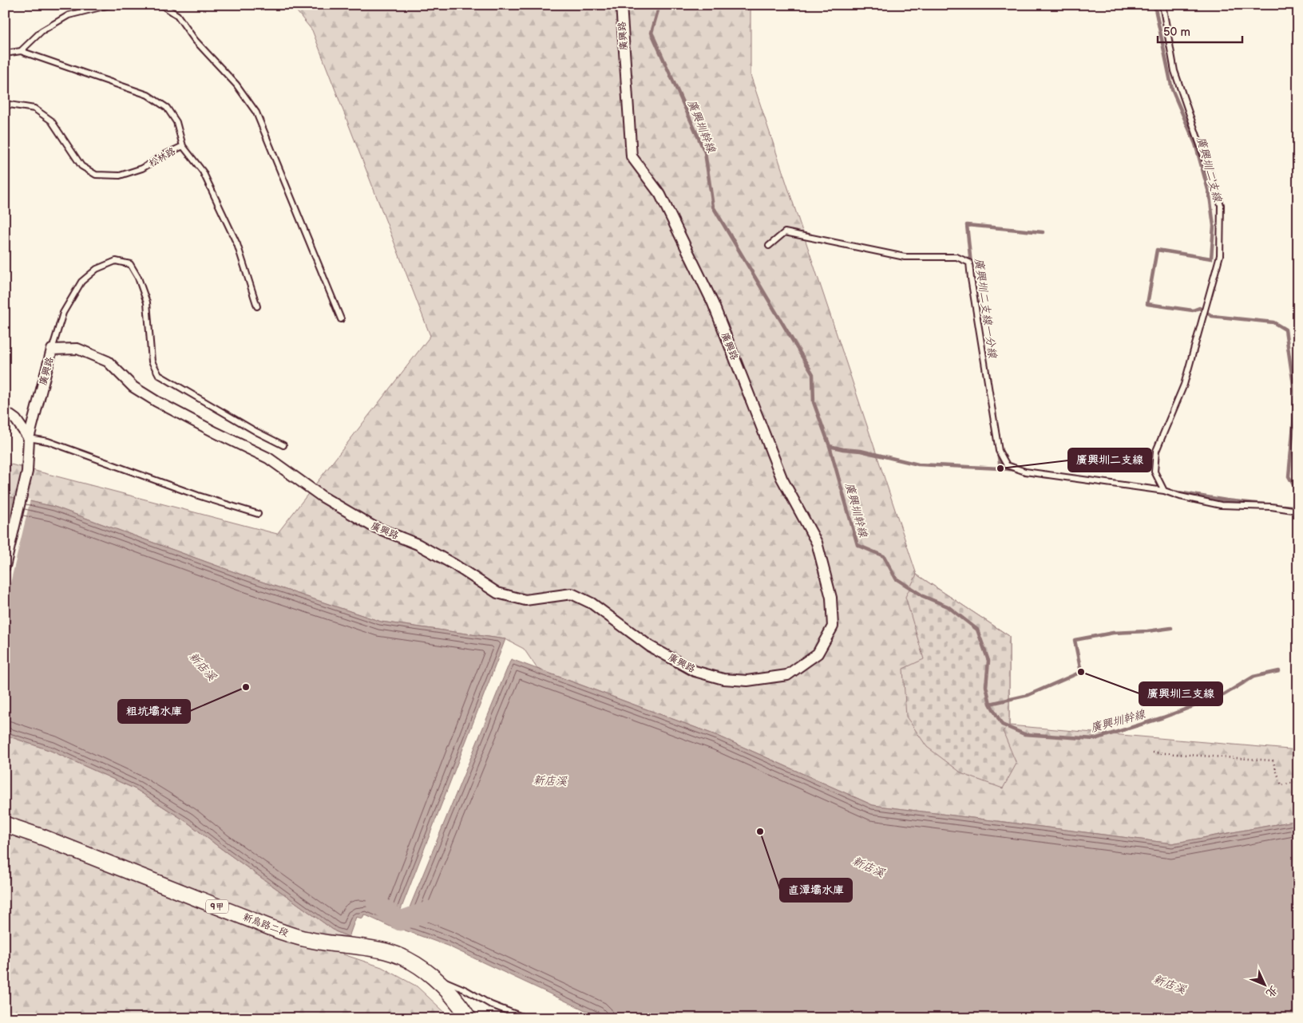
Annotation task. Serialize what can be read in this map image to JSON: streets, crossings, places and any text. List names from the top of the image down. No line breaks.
{"streets":{"main road":["9甲","新烏路二段"],"street":["廣興路"],"lane":["松林路"]},"water":["廣興圳幹線","廣興圳二支線","廣興圳二支線一分線","新店溪"],"places":["廣興圳二支線","廣興圳三支線","粗坑壩水庫","直潭壩水庫"],"scale_bar":"50 m","north":"bottom right"}
